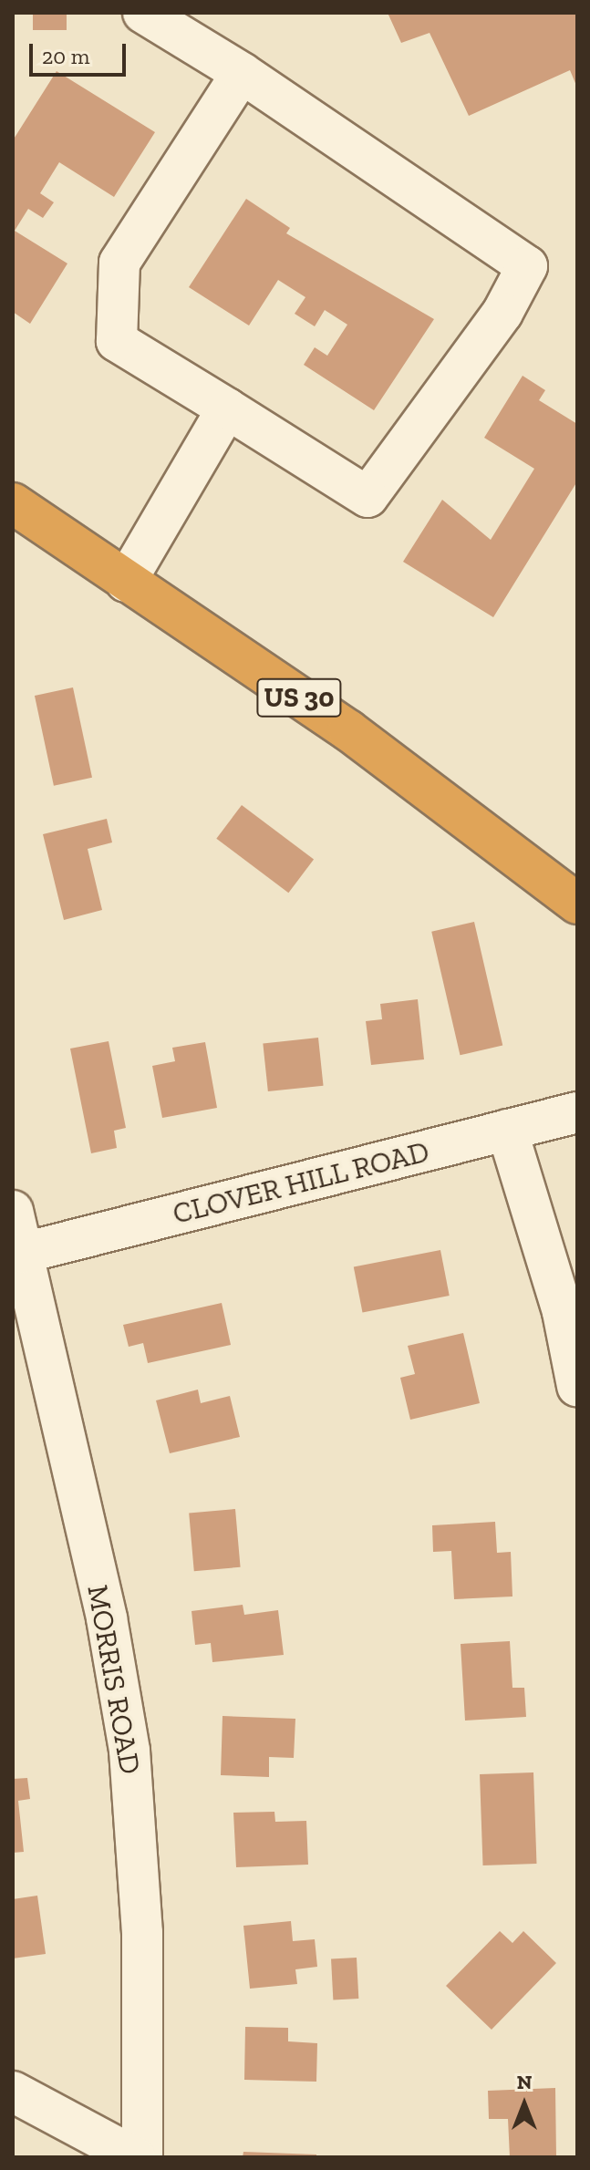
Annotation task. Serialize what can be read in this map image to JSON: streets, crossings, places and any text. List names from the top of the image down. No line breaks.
{"streets":{"highway":["US 30"],"street":["CLOVER HILL ROAD","MORRIS ROAD"]},"crossings":[["CLOVER HILL ROAD","MORRIS ROAD"]],"scale_bar":"20 m","north":"top"}
